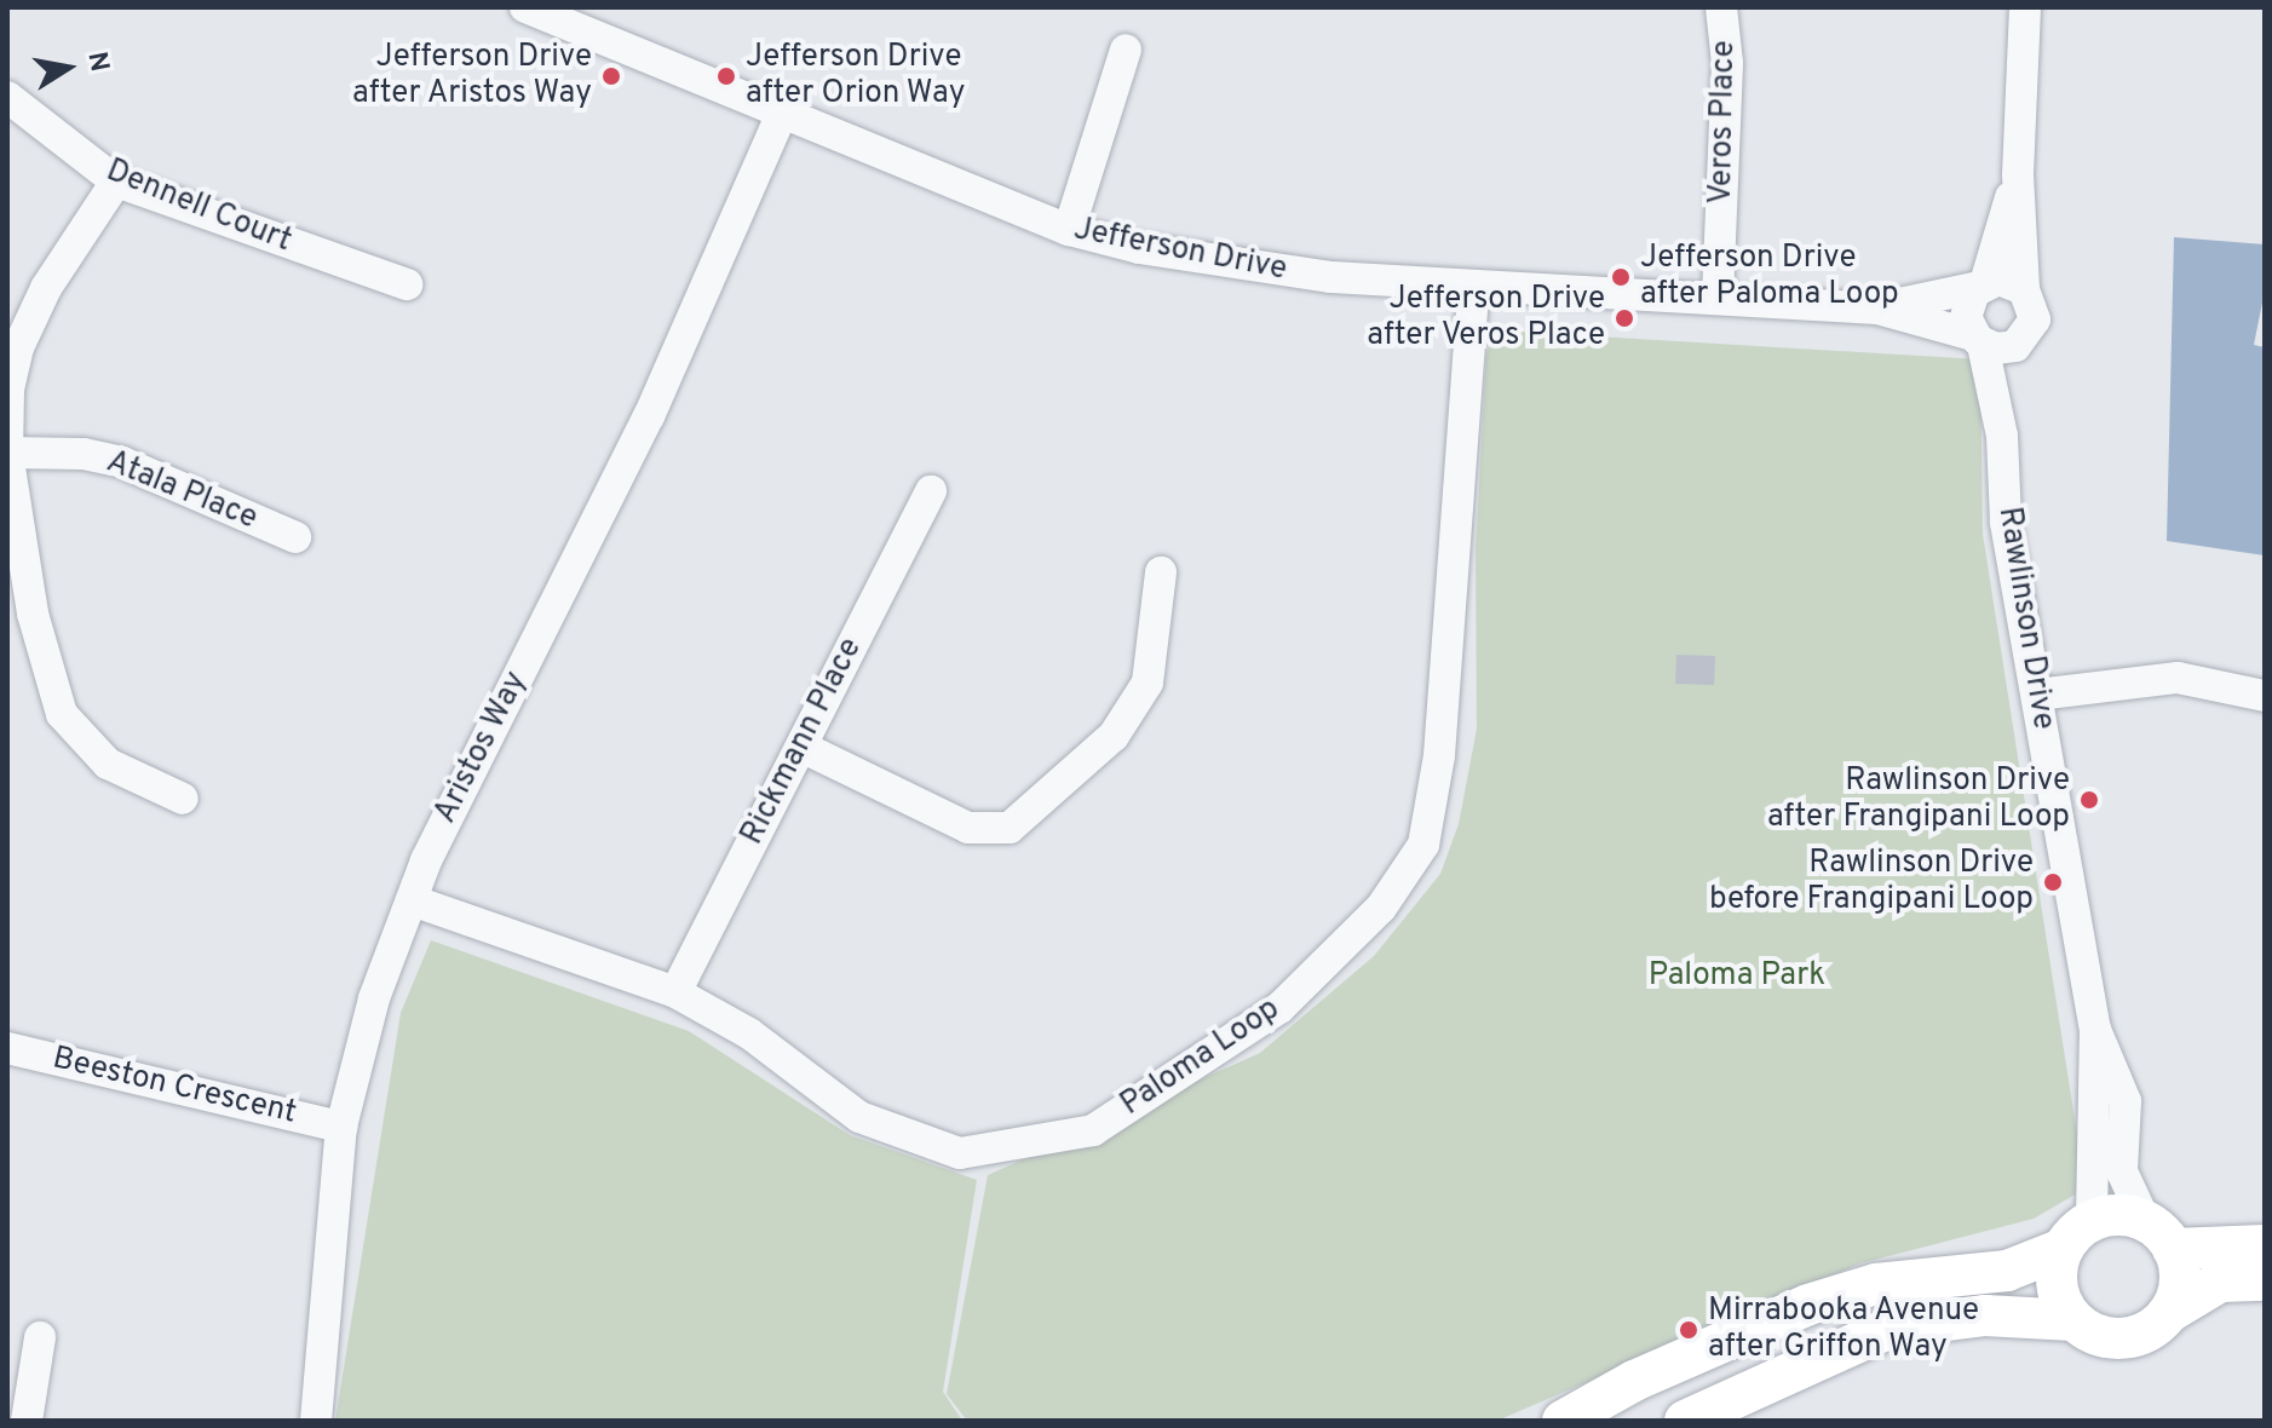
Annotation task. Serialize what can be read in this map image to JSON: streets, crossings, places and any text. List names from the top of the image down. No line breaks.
{"streets":{"street":["Veros Place","Dennell Court","Jefferson Drive","Atala Place","Rawlinson Drive","Rickmann Place","Aristos Way","Paloma Loop","Beeston Crescent"]},"crossings":[["Veros Place","Jefferson Drive"],["Jefferson Drive","Rawlinson Drive"],["Jefferson Drive","Aristos Way"],["Jefferson Drive","Paloma Loop"],["Rickmann Place","Paloma Loop"],["Aristos Way","Paloma Loop"],["Aristos Way","Beeston Crescent"]],"parks":["Paloma Park"],"places":["Jefferson Drive after Aristos Way","Jefferson Drive after Orion Way","Jefferson Drive after Paloma Loop","Jefferson Drive after Veros Place","Rawlinson Drive after Frangipani Loop","Rawlinson Drive before Frangipani Loop","Mirrabooka Avenue after Griffon Way"],"north":"right"}
